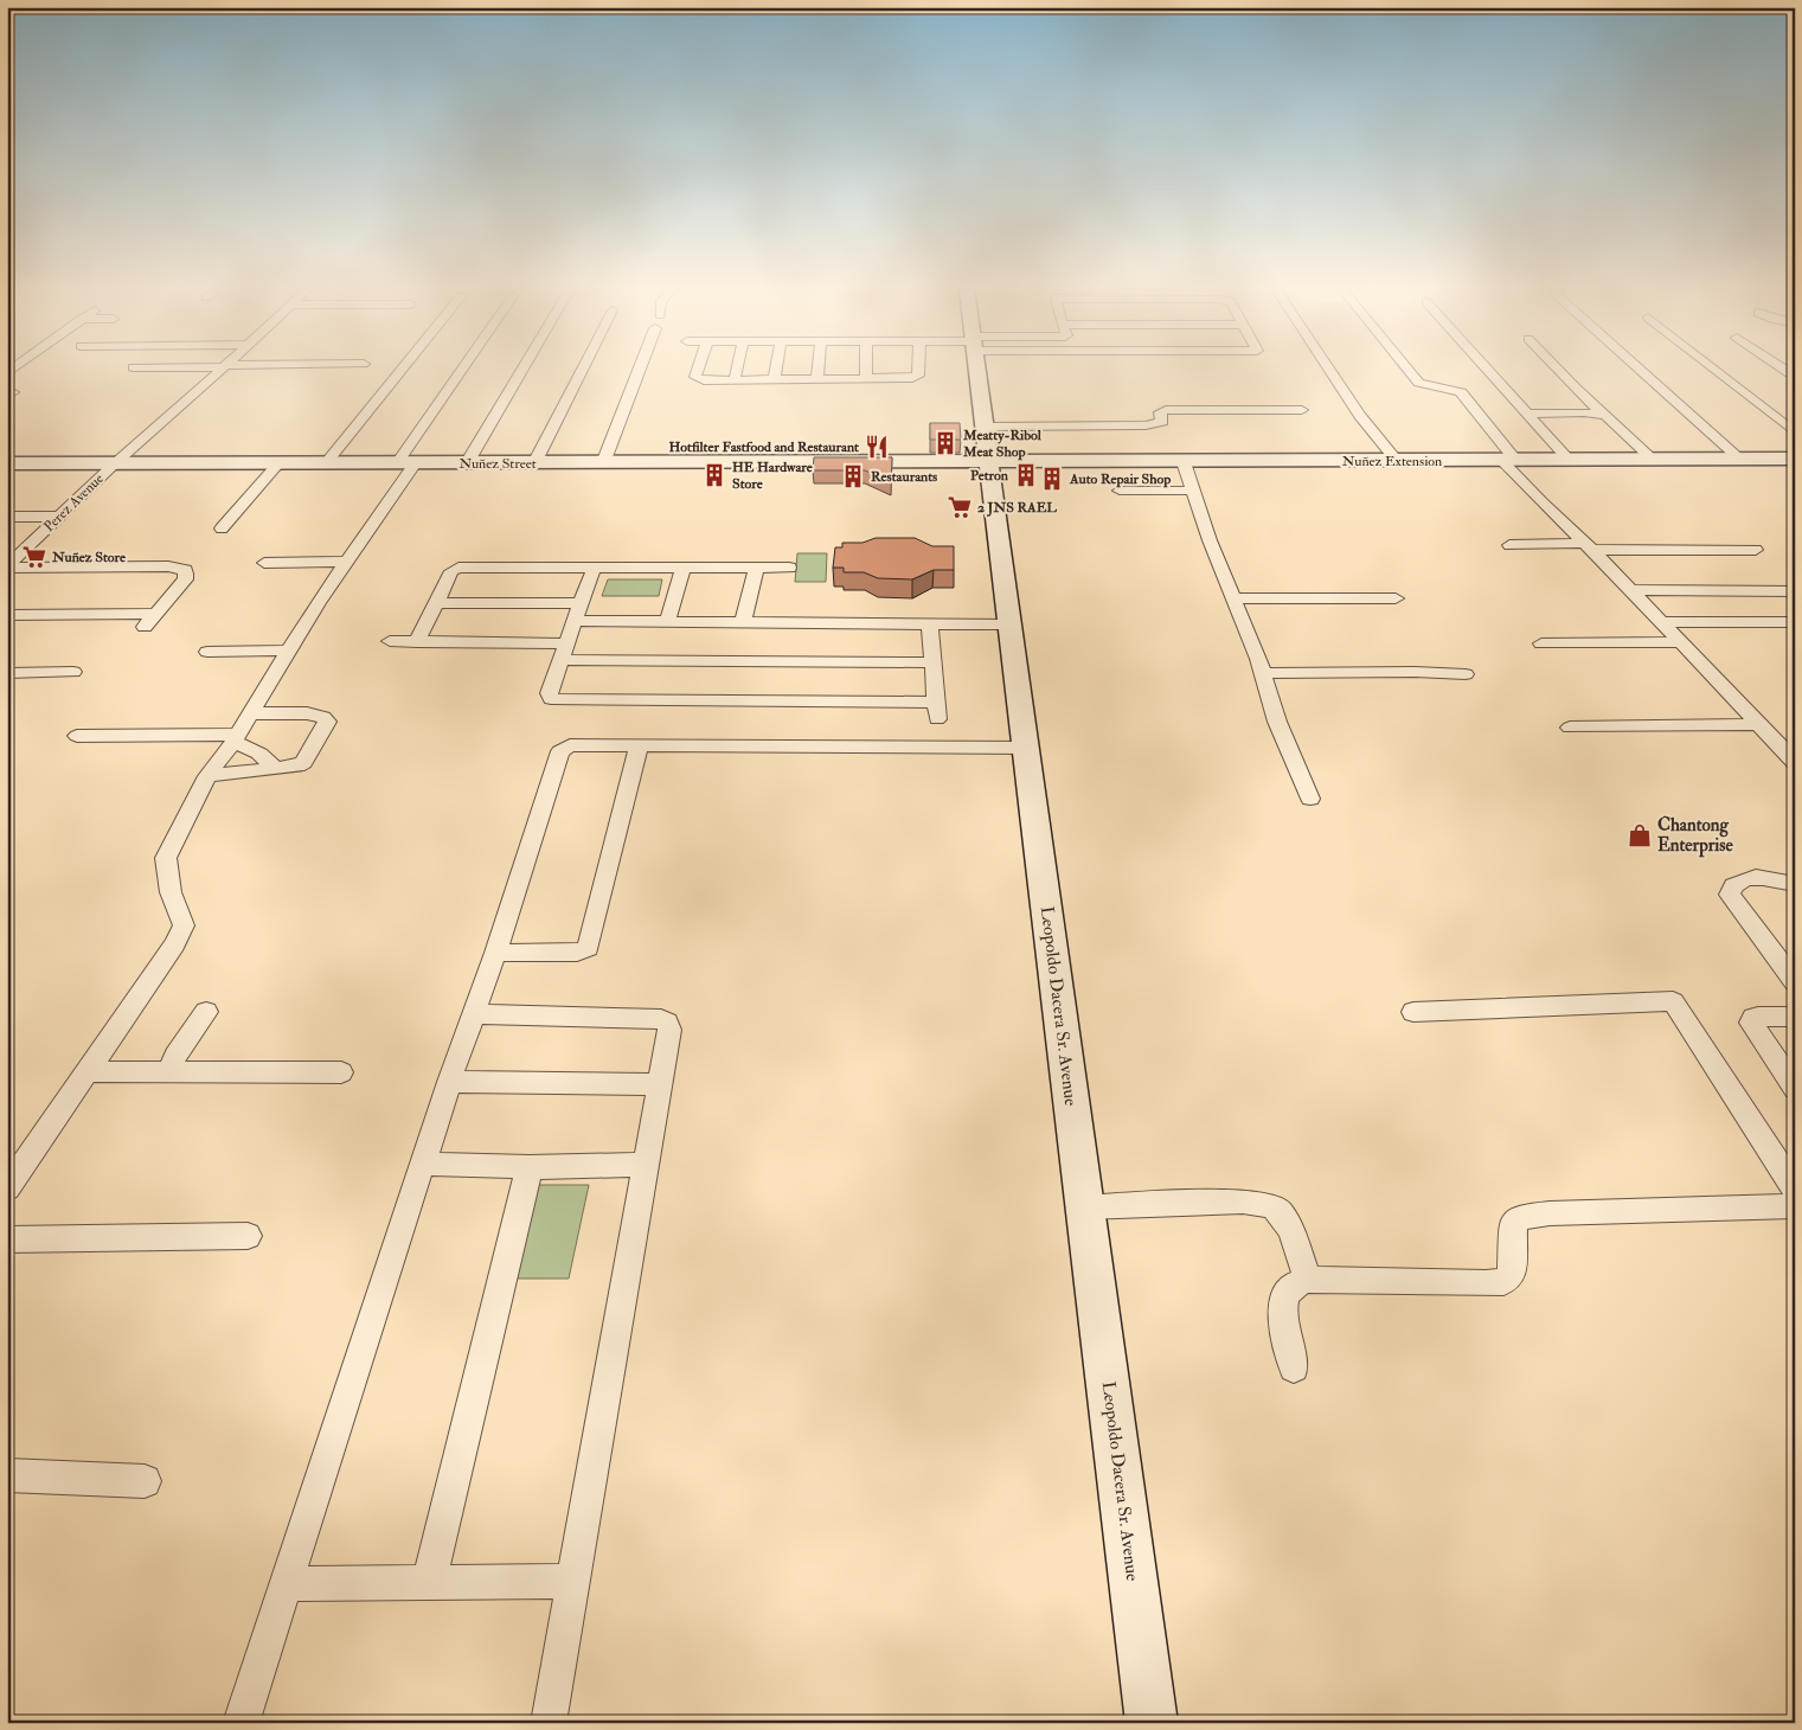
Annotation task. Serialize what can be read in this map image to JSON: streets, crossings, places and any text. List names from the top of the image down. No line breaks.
{"streets":{"street":["Nuñez Extension","Nuñez Street","Perez Avenue","Leopoldo Dacera Sr. Avenue"]},"crossings":[["Nuñez Extension","Nuñez Street"],["Nuñez Extension","Leopoldo Dacera Sr. Avenue"],["Nuñez Street","Perez Avenue"],["Nuñez Street","Leopoldo Dacera Sr. Avenue"]],"places":{"building":["Meatty-Ribol Meat Shop","HE Hardware Store","Petron","Restaurants","Auto Repair Shop"],"restaurant":["Hotfilter Fastfood and Restaurant"],"supermarket":["2 JNS RAEL","Nuñez Store"],"shop":["Chantong Enterprise"]}}
